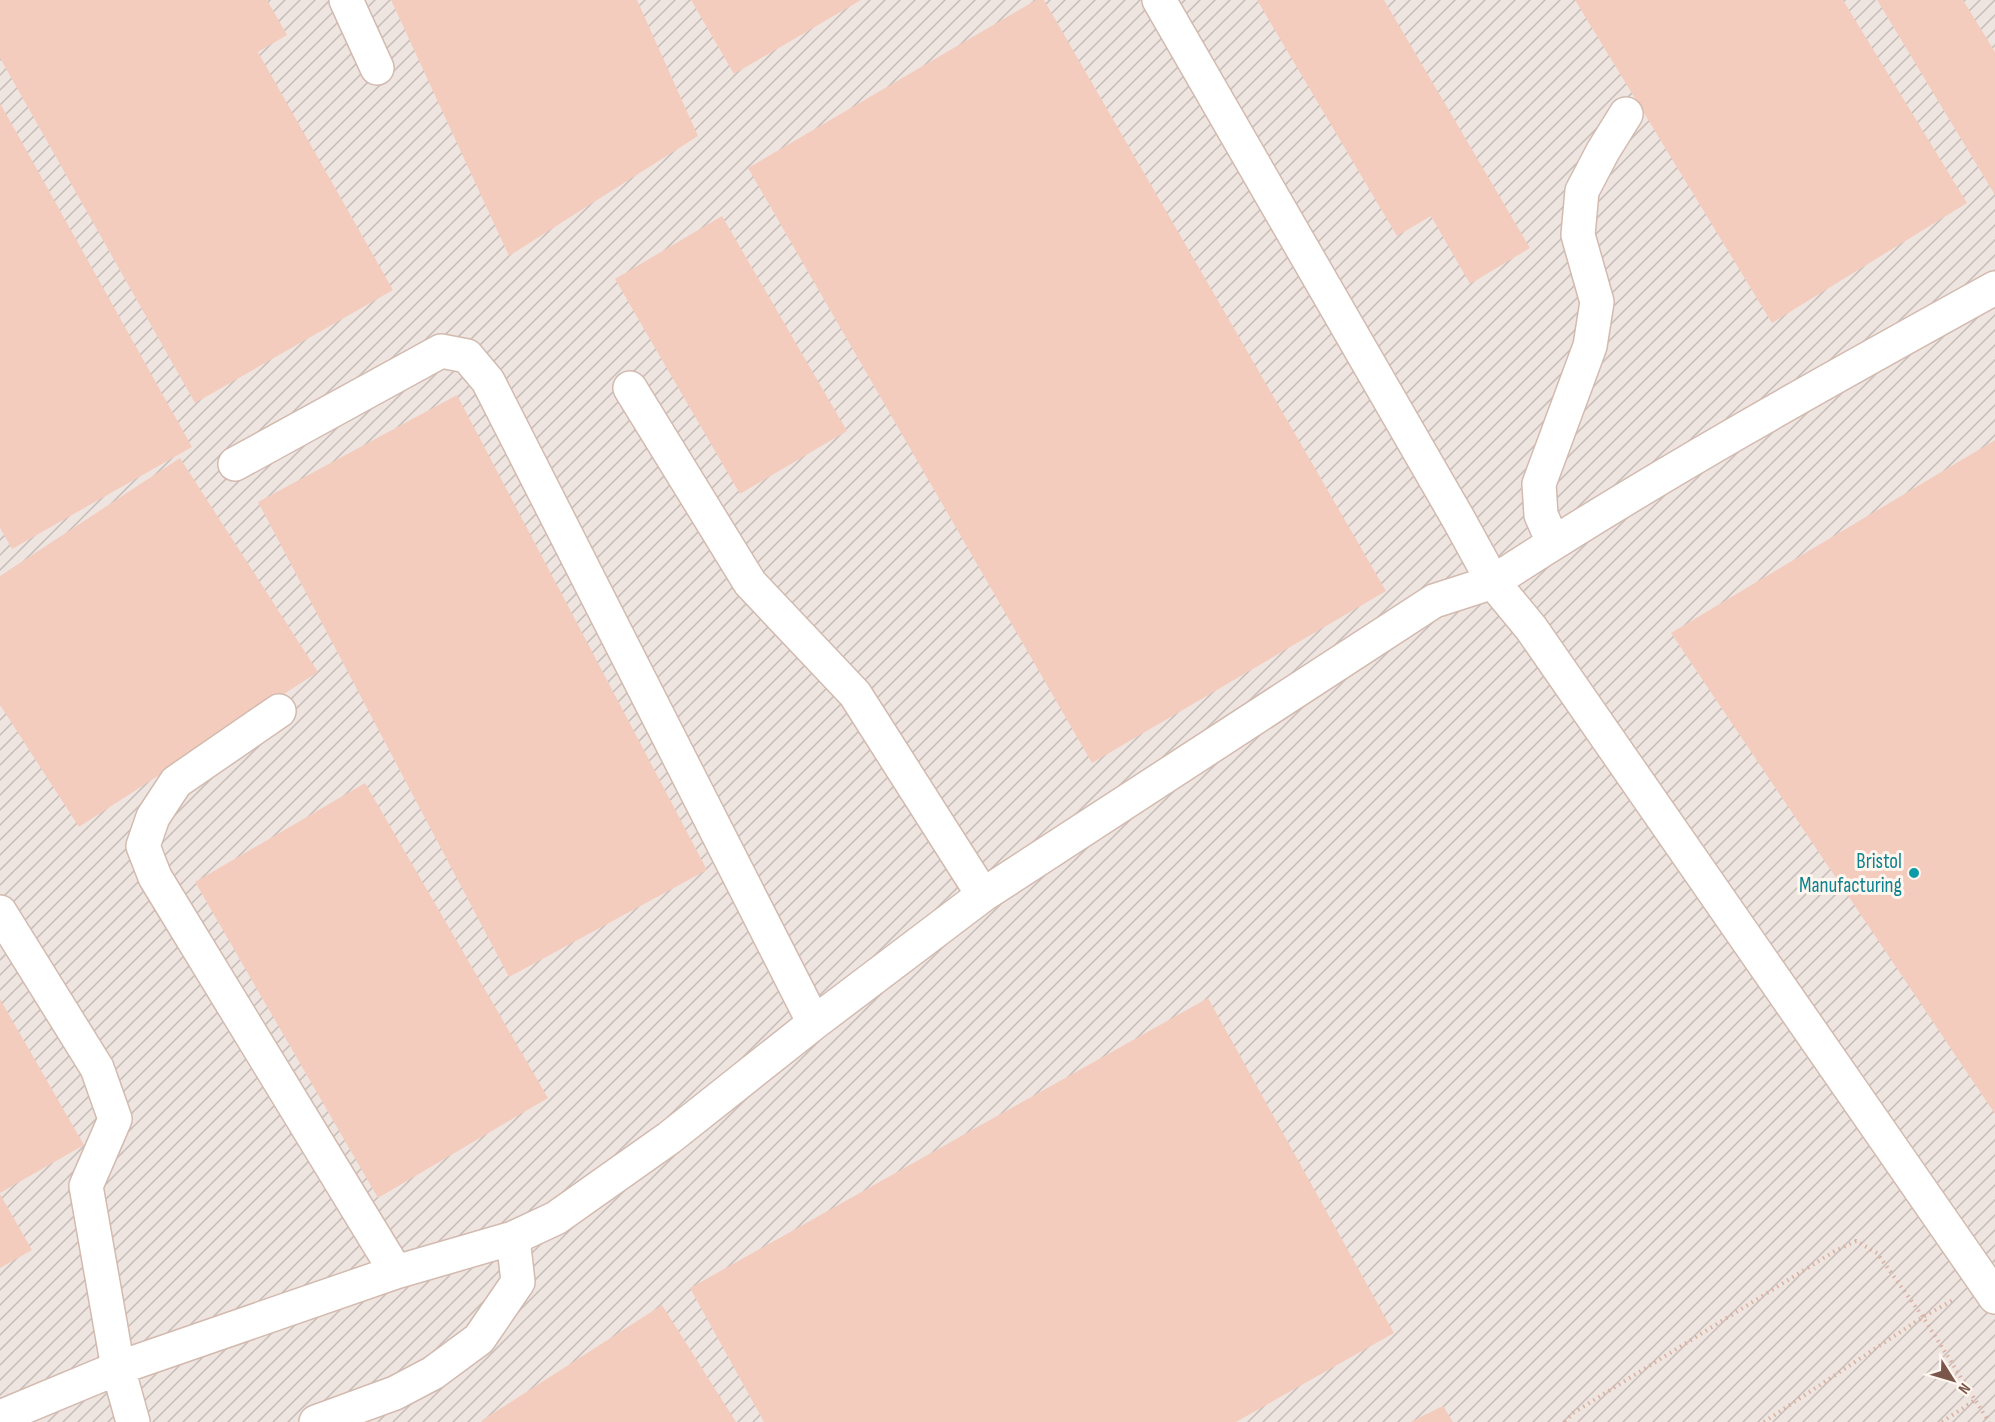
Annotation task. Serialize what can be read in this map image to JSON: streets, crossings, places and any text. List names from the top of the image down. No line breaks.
{"places":["Bristol Manufacturing"],"north":"bottom right"}
